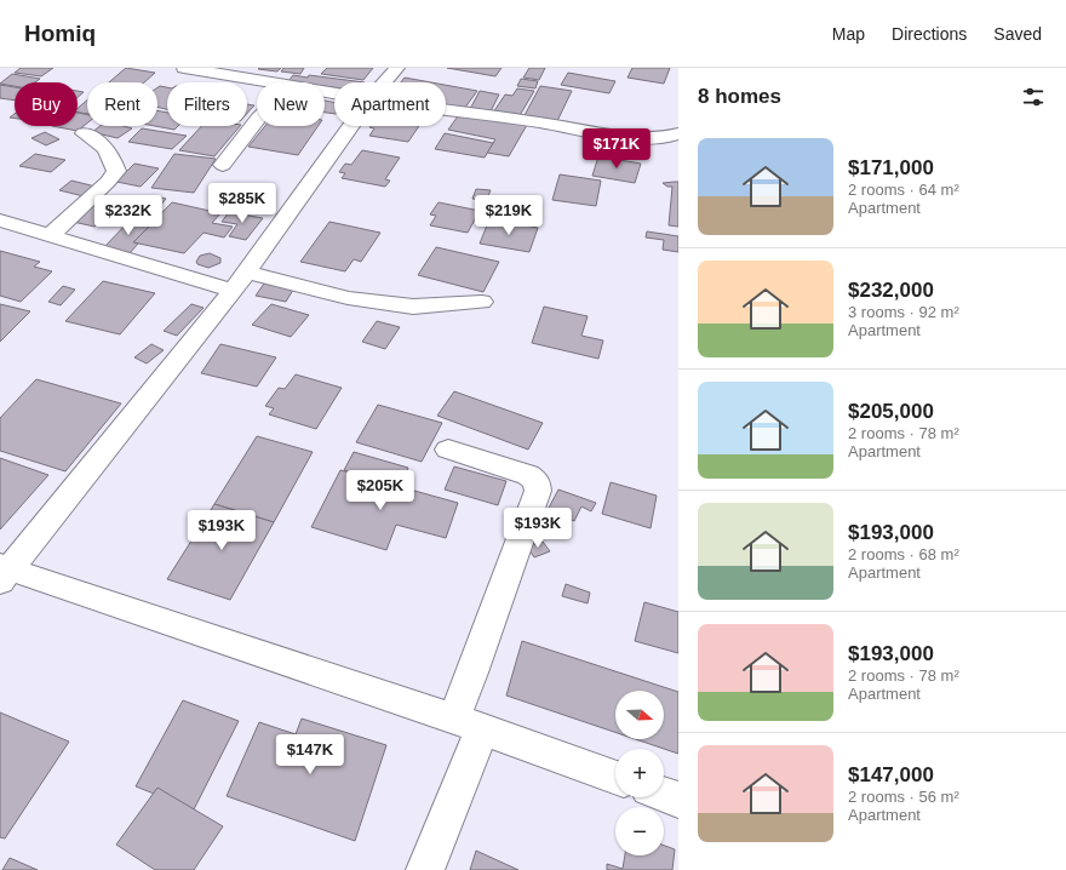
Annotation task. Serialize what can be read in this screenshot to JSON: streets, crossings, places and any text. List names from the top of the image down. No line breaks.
{"north":"right","page":{"header":"Homiq","nav":["Map","Directions","Saved"],"heading":"8 homes","chip":["Buy","Rent","Filters","New","Apartment"],"list":[{"name":"$171,000","note":"2 rooms · 64 m² · Apartment"},{"name":"$232,000","note":"3 rooms · 92 m² · Apartment"},{"name":"$205,000","note":"2 rooms · 78 m² · Apartment"},{"name":"$193,000","note":"2 rooms · 68 m² · Apartment"},{"name":"$193,000","note":"2 rooms · 78 m² · Apartment"},{"name":"$147,000","note":"2 rooms · 56 m² · Apartment"}],"price":["$171K","$285K","$232K","$219K","$205K","$193K","$193K","$147K"],"map_buttons":["+","−"]}}
